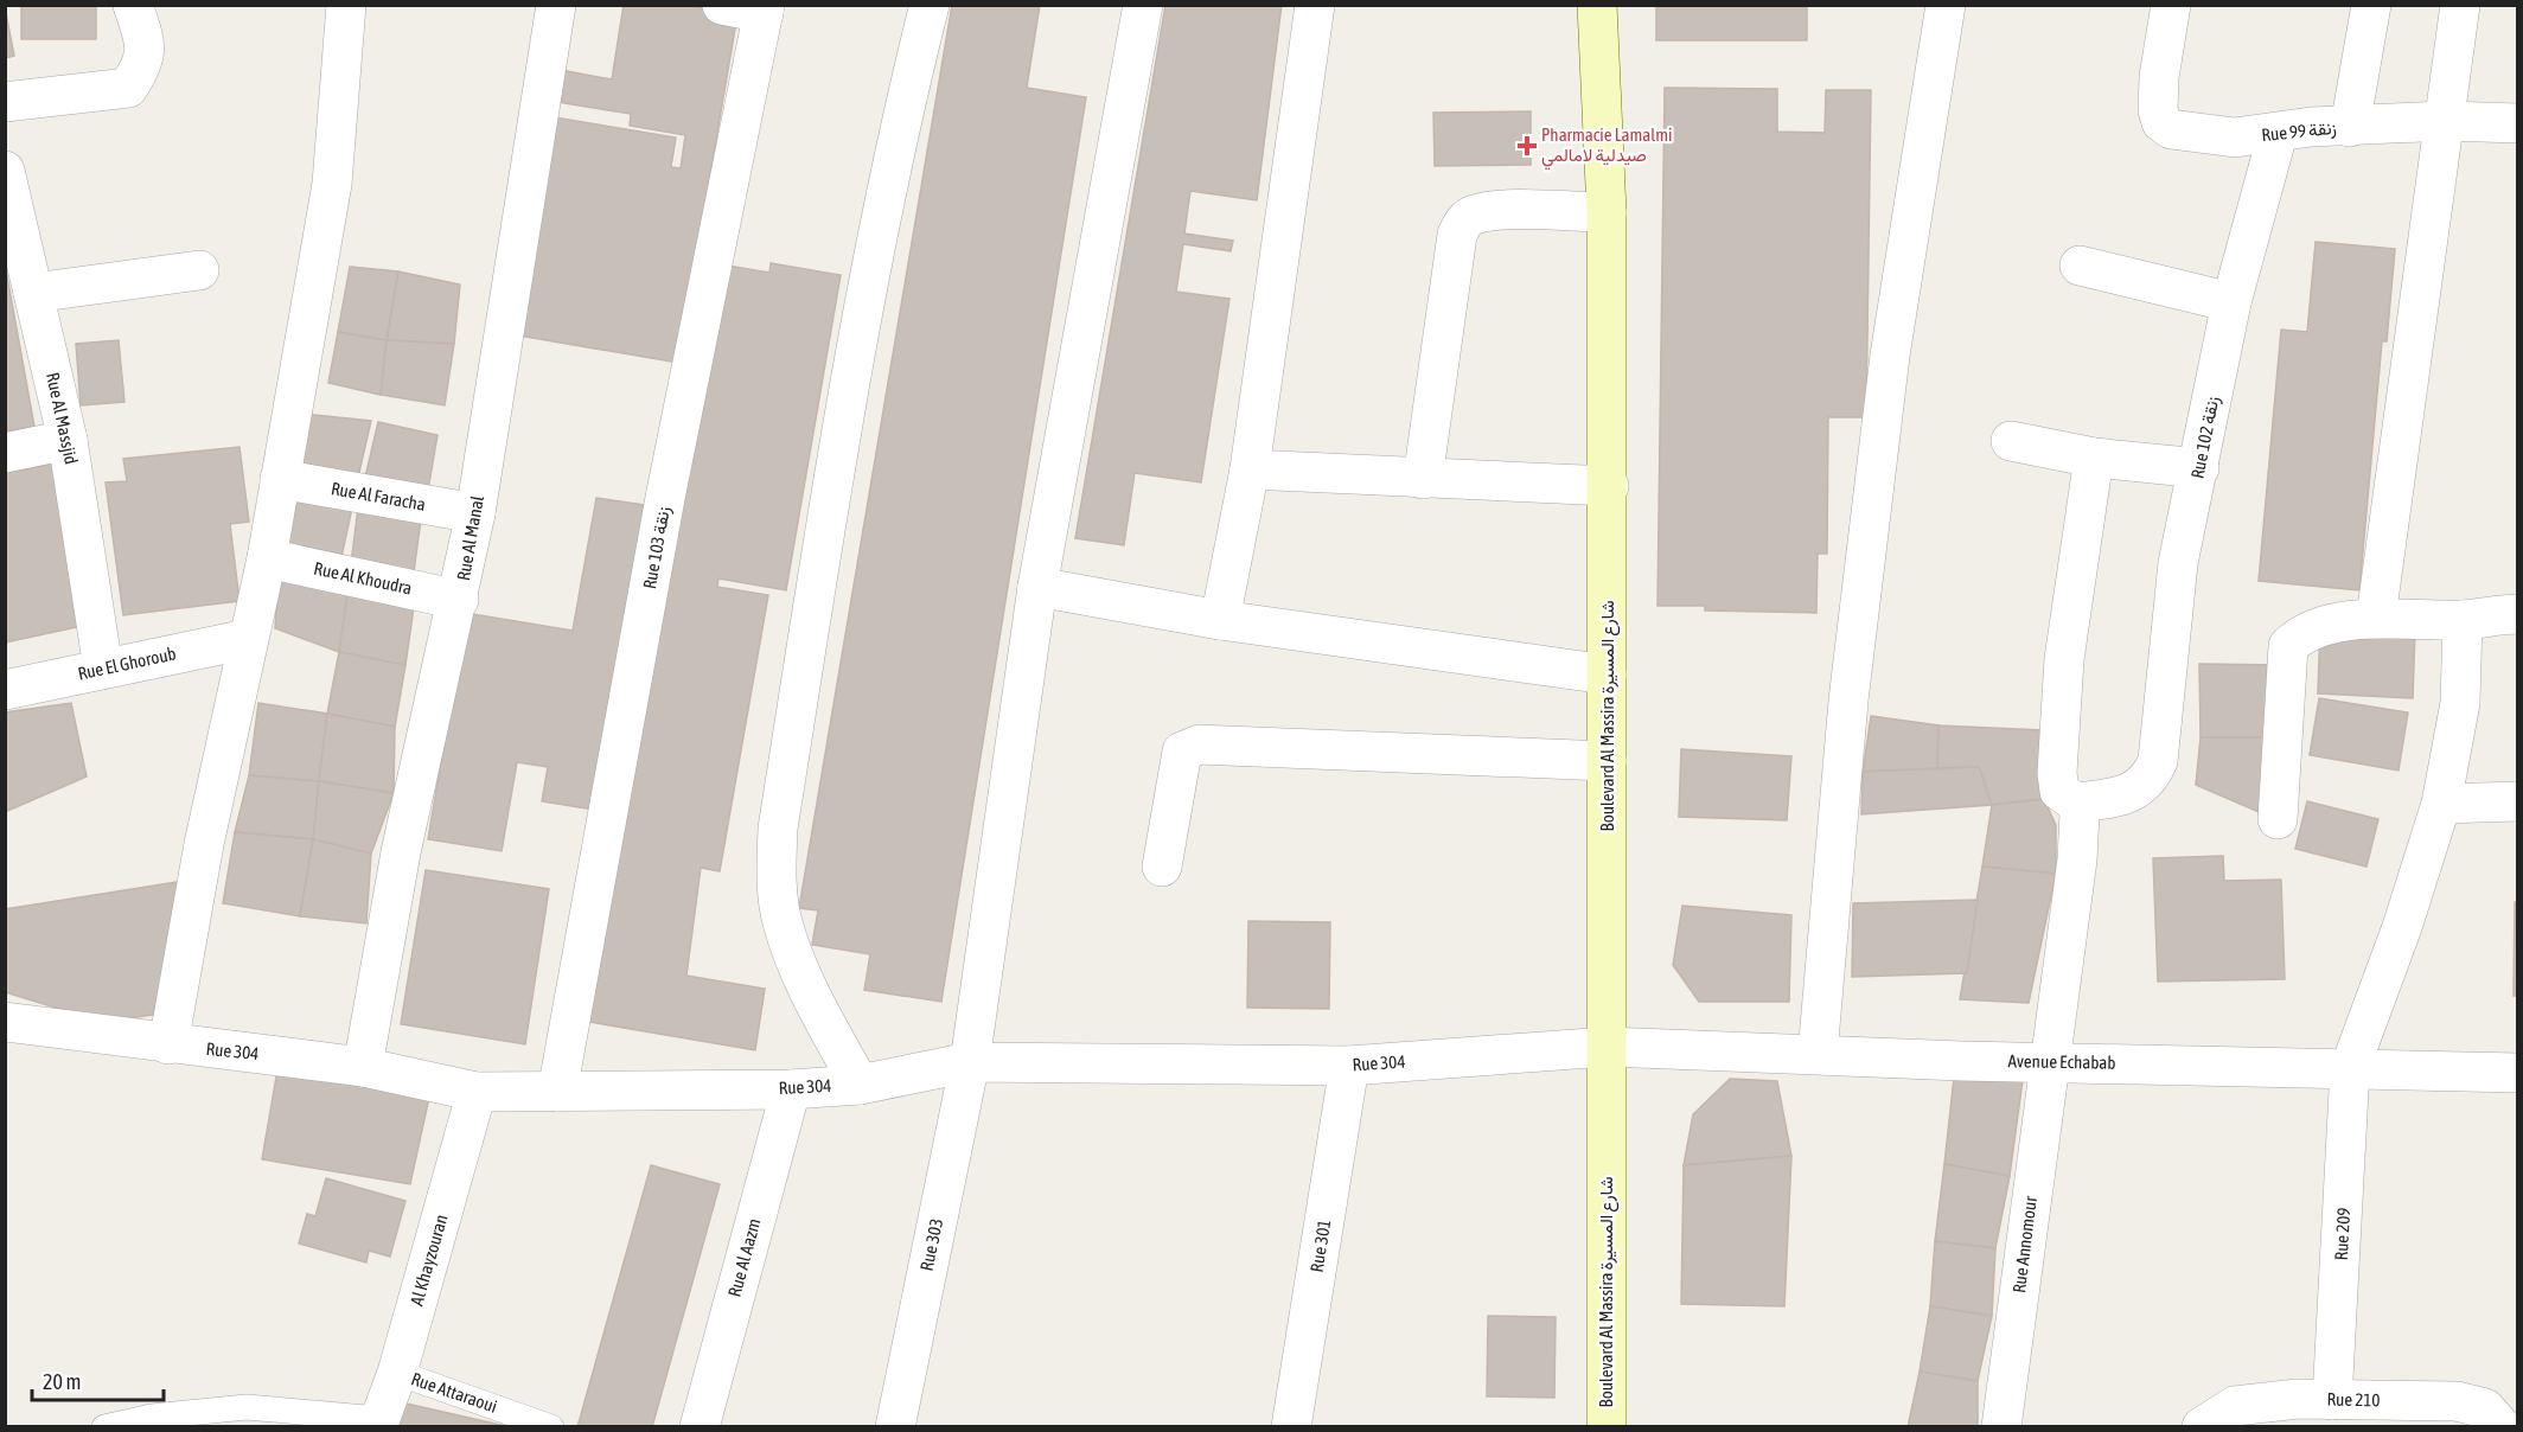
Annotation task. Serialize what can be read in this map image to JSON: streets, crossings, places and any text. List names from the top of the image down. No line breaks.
{"streets":{"main road":["Boulevard Al Massira شارع المسيرة"],"street":["Rue 99 زنقة","Rue Al Massjid","Rue 102 زنقة","Rue Al Faracha","Rue Al Manal","Rue 103 زنقة","Rue Al Khoudra","Rue El Ghoroub","Rue 304","Avenue Echabab","Rue 209","Rue 303","Rue Annomour","Rue 301","Rue Al Aazm","Al Khayzouran","Rue 210"],"lane":["Rue Attaraoui"]},"crossings":[["Rue 99 زنقة","Rue 102 زنقة"],["Rue Al Massjid","Rue El Ghoroub"],["Rue 102 زنقة","Rue Annomour"],["Rue Al Faracha","Rue Al Manal"],["Rue Al Manal","Rue Al Khoudra"],["Rue Al Manal","Rue 304"],["Rue 103 زنقة","Rue 304"],["Boulevard Al Massira شارع المسيرة","Rue 304"],["Boulevard Al Massira شارع المسيرة","Avenue Echabab"],["Rue 304","Avenue Echabab"],["Rue 304","Rue 303"],["Rue 304","Rue 301"],["Rue 304","Rue Al Aazm"],["Rue 304","Al Khayzouran"],["Avenue Echabab","Rue 209"],["Avenue Echabab","Rue Annomour"],["Rue 209","Rue 210"],["Al Khayzouran","Rue Attaraoui"]],"places":{"health":["Pharmacie Lamalmi صيدلية لامالمي"]},"scale_bar":"20 m"}
